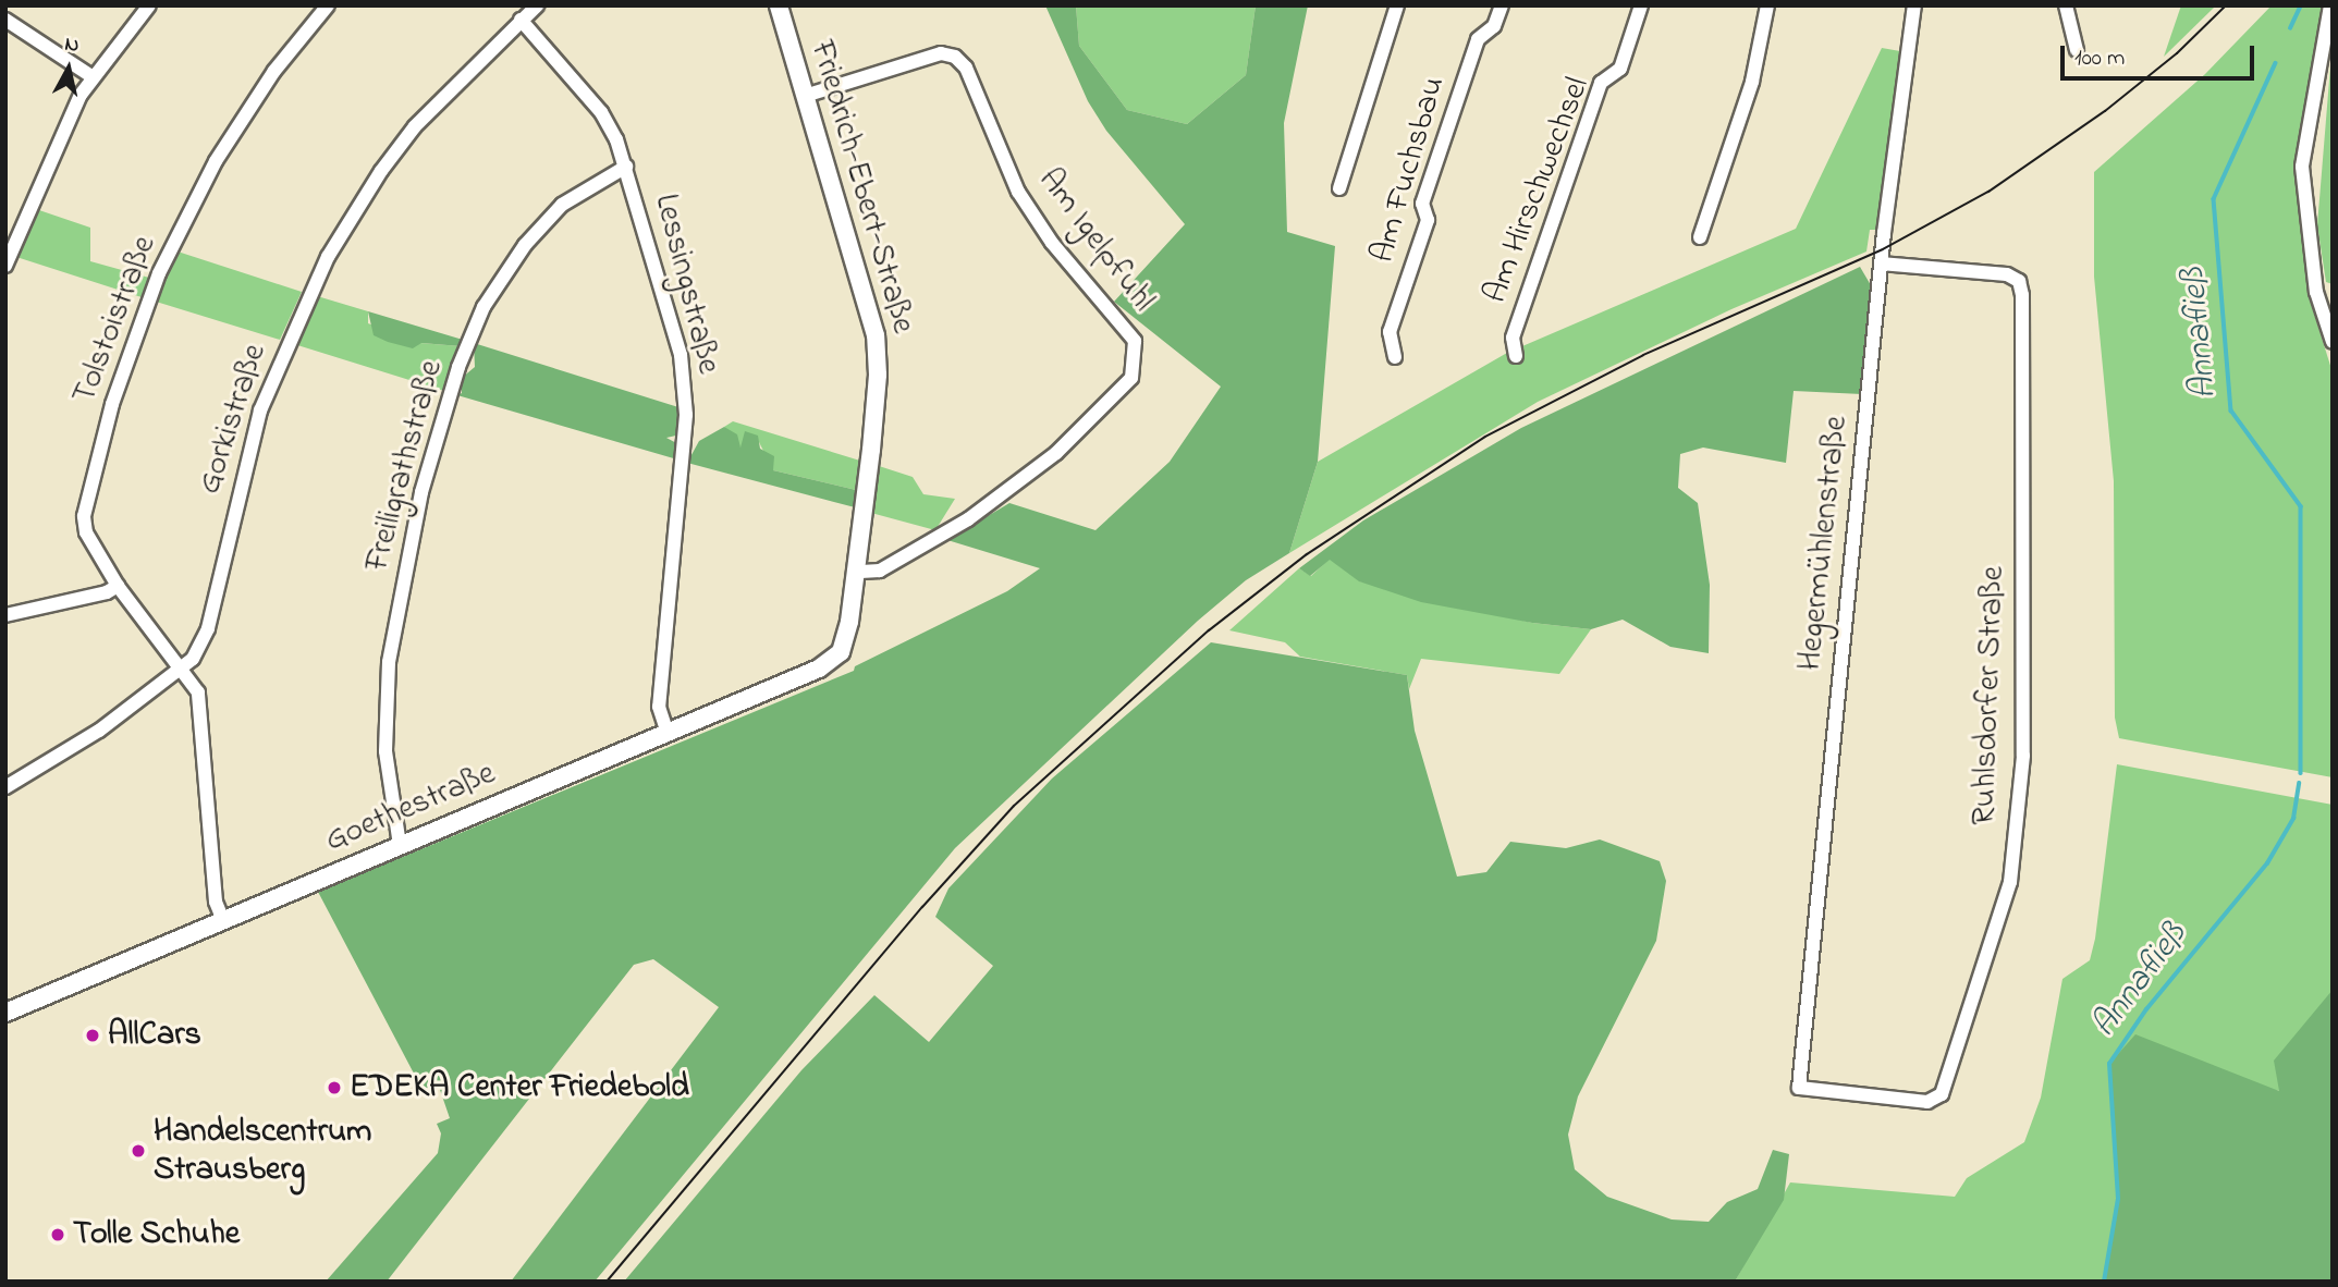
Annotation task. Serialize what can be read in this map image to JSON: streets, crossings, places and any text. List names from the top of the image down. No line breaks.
{"streets":{"street":["Am Fuchsbau","Friedrich-Ebert-Straße","Am Hirschwechsel","Am Igelpfuhl","Lessingstraße","Tolstoistraße","Gorkistraße","Freiligrathstraße","Hegermühlenstraße","Ruhlsdorfer Straße","Goethestraße"]},"crossings":[["Friedrich-Ebert-Straße","Am Igelpfuhl"],["Friedrich-Ebert-Straße","Goethestraße"],["Lessingstraße","Gorkistraße"],["Lessingstraße","Freiligrathstraße"],["Lessingstraße","Goethestraße"],["Tolstoistraße","Gorkistraße"],["Freiligrathstraße","Goethestraße"],["Hegermühlenstraße","Ruhlsdorfer Straße"]],"water":["Annafließ"],"places":["AllCars","EDEKA Center Friedebold","Handelscentrum Strausberg","Tolle Schuhe"],"scale_bar":"100 m","north":"top"}
